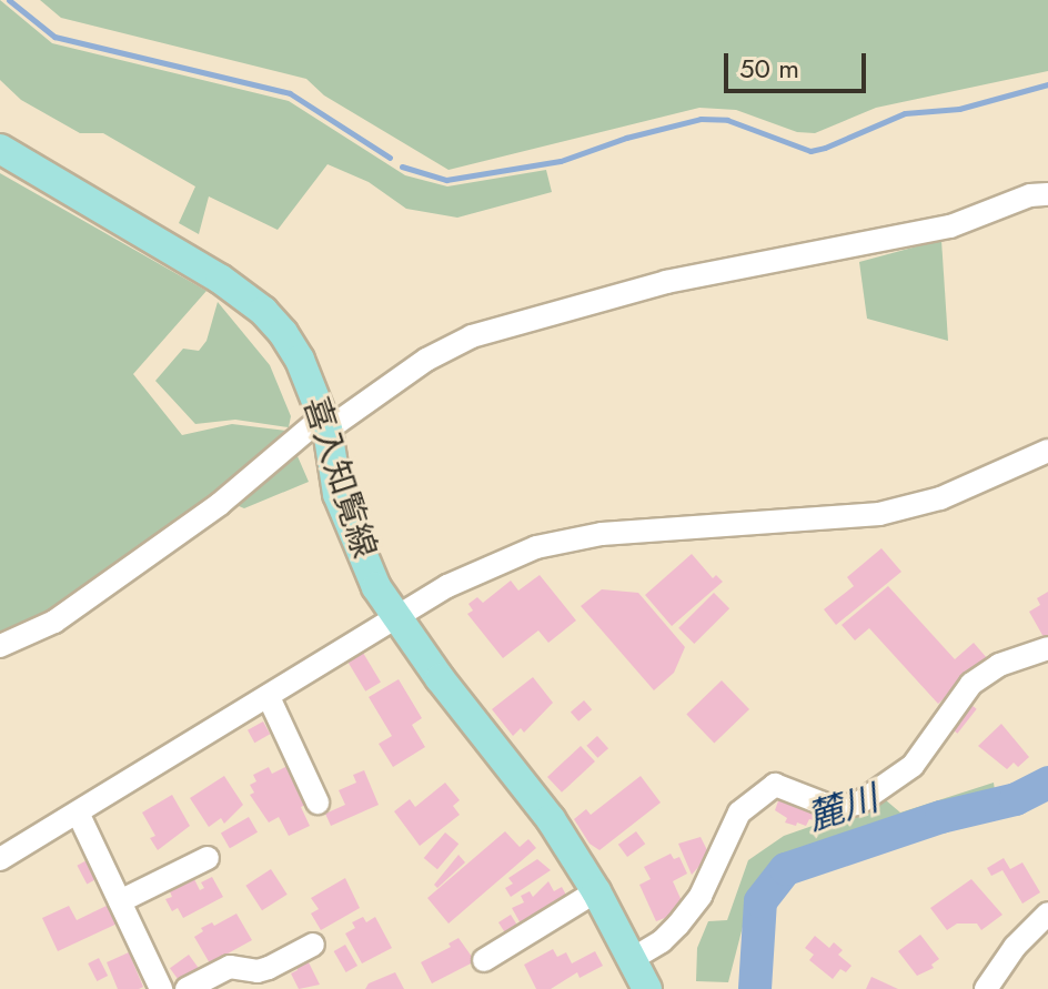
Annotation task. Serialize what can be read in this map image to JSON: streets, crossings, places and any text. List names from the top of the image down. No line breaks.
{"streets":{"main road":["喜入知覧線"]},"water":["麓川"],"scale_bar":"50 m"}
